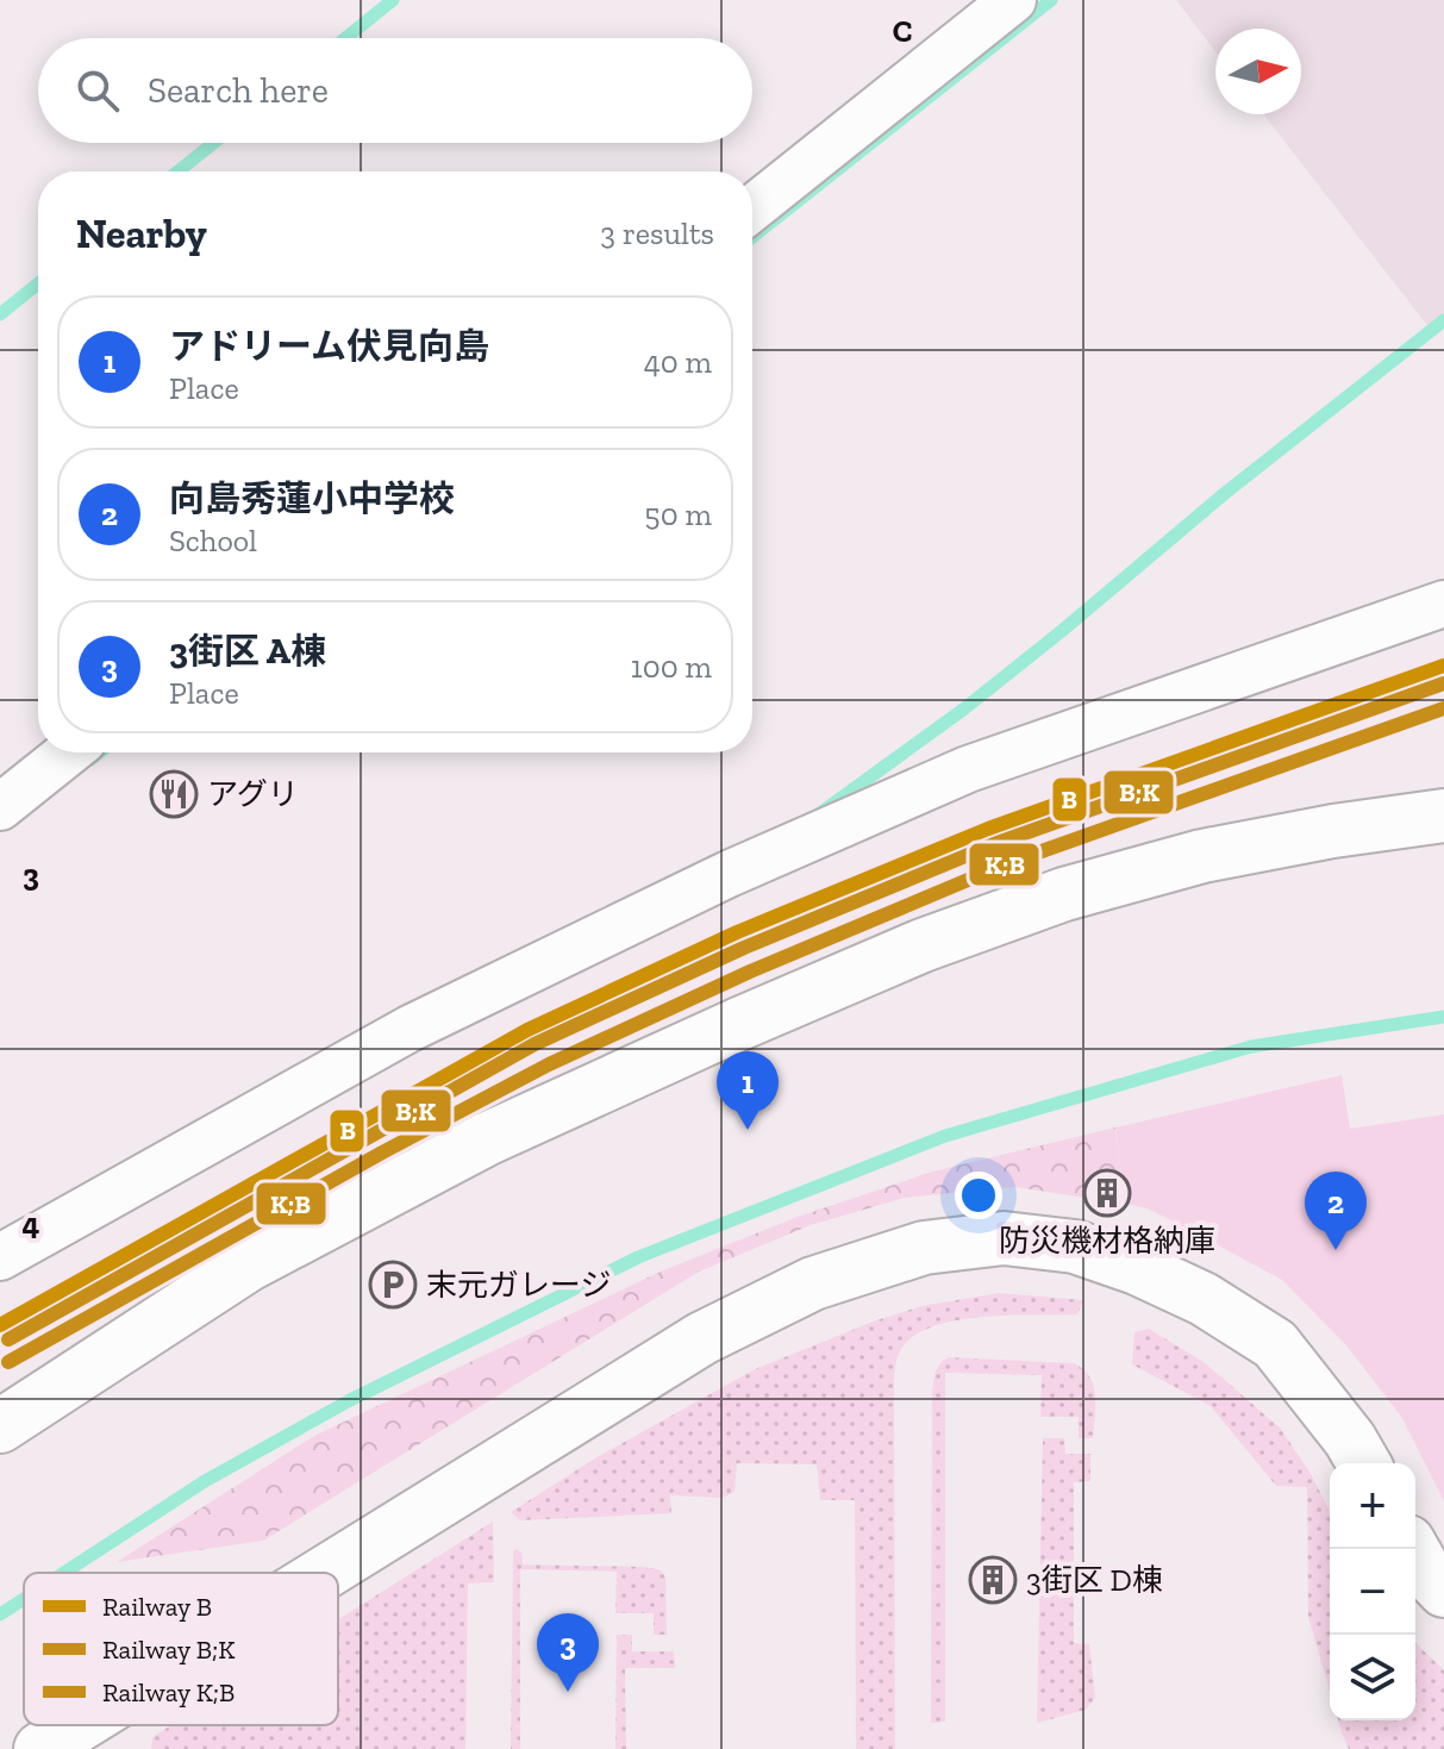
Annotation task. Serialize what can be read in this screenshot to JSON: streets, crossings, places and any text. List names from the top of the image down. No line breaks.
{"places":{"restaurant":["アグリ"],"building":["防災機材格納庫","3街区 D棟"],"parking":["末元ガレージ"]},"lines":["rail line B","rail line B;K","rail line K;B"],"legend":["Railway B","Railway B;K","Railway K;B"],"north":"right","page":{"search":"Search here","heading":["Nearby","3 results"],"list":[{"mark":"1","name":"アドリーム伏見向島","note":"Place","value":"40 m"},{"mark":"2","name":"向島秀蓮小中学校","note":"School","value":"50 m"},{"mark":"3","name":"3街区 A棟","note":"Place","value":"100 m"}],"pins":["1","2","3"],"map_buttons":["+","−"]},"grid":{"columns":["C"],"rows":["3","4"]}}
